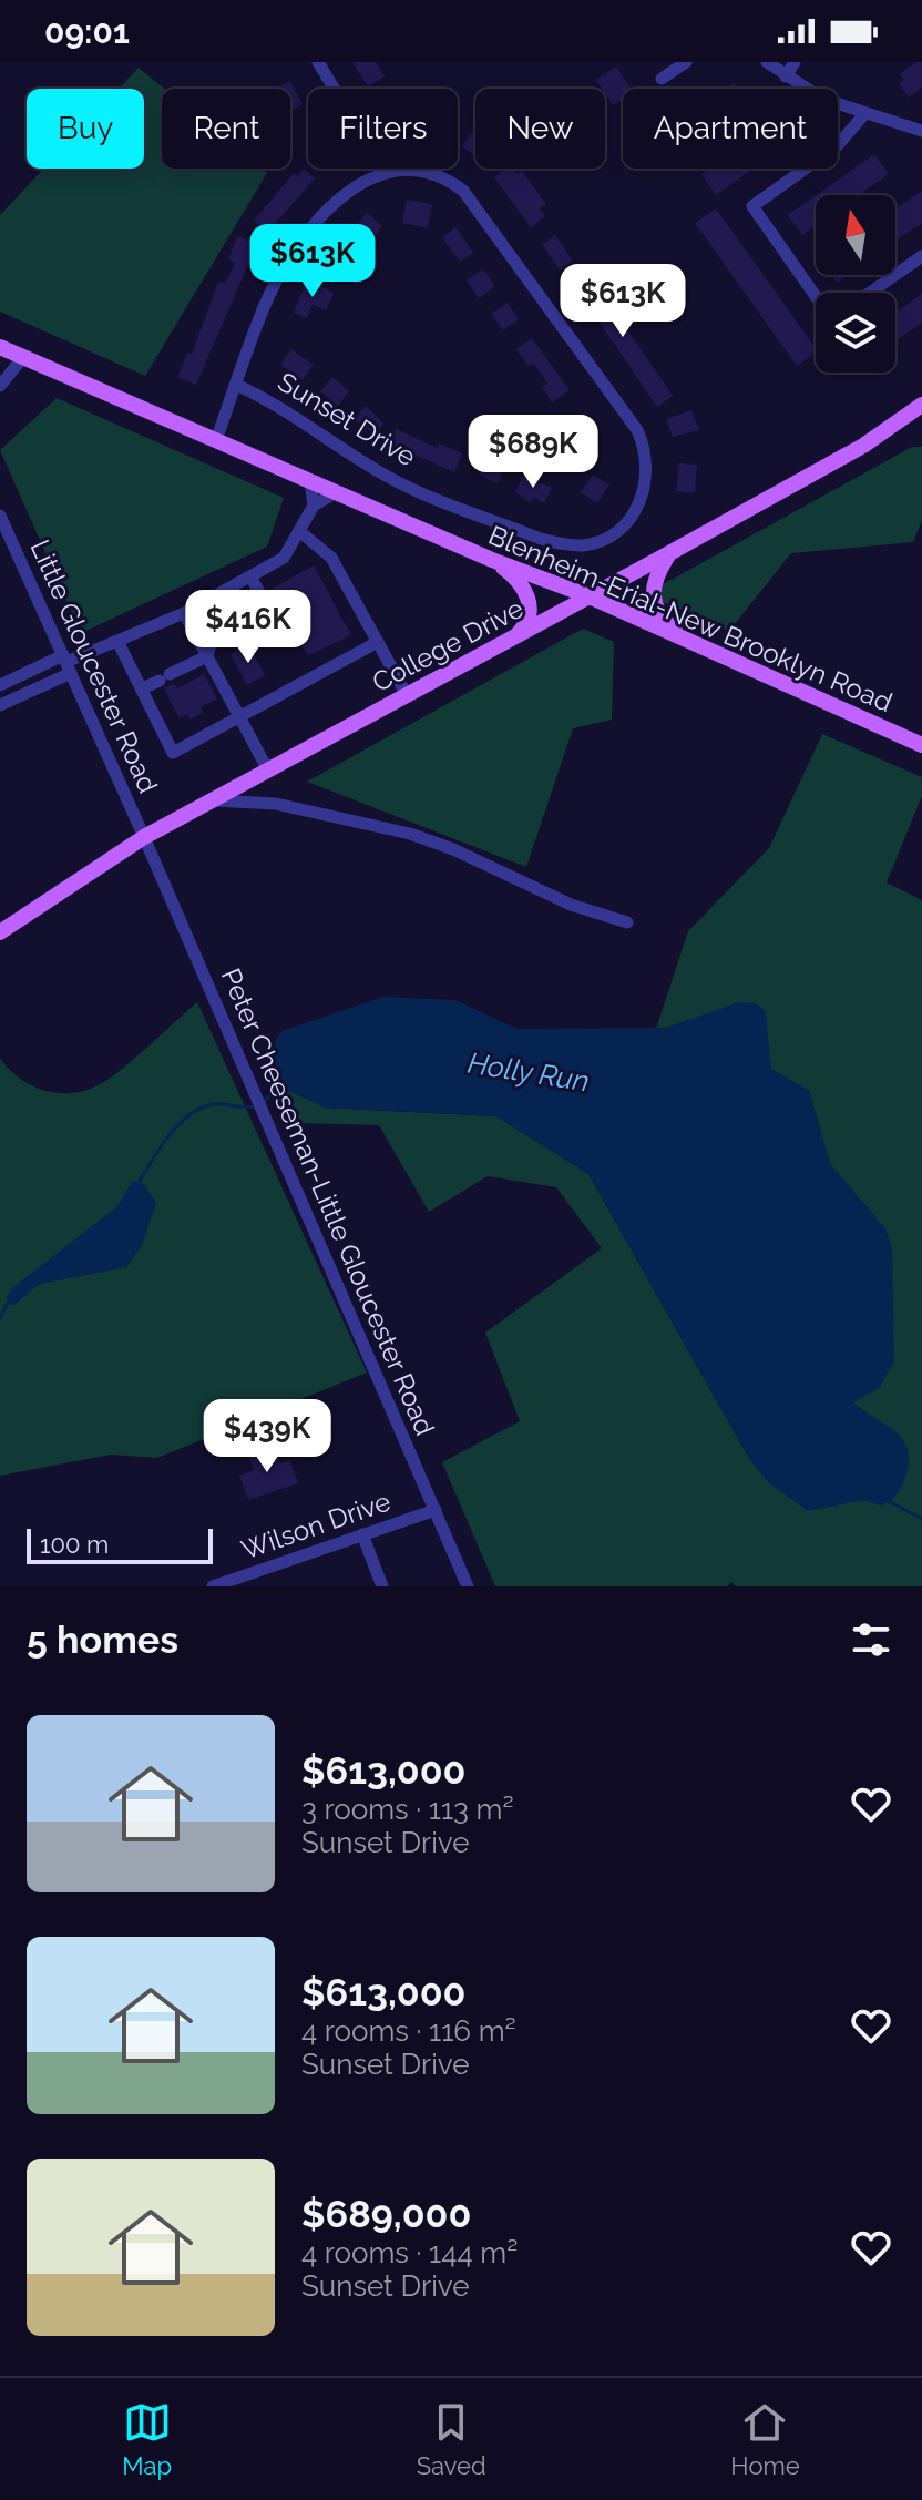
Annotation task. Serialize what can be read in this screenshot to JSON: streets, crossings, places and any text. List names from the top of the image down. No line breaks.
{"streets":{"main road":["Blenheim-Erial-New Brooklyn Road","College Drive"],"street":["Sunset Drive","Little Gloucester Road","Peter Cheeseman-Little Gloucester Road","Wilson Drive"]},"crossings":[["Sunset Drive","Blenheim-Erial-New Brooklyn Road"],["Blenheim-Erial-New Brooklyn Road","College Drive"],["College Drive","Little Gloucester Road"],["College Drive","Peter Cheeseman-Little Gloucester Road"],["Little Gloucester Road","Peter Cheeseman-Little Gloucester Road"],["Peter Cheeseman-Little Gloucester Road","Wilson Drive"]],"water":["Holly Run"],"scale_bar":"100 m","north":"top","page":{"status":"09:01","chip":["Buy","Rent","Filters","New","Apartment"],"price":["$613K","$613K","$689K","$416K","$439K"],"scale":"100 m","heading":"5 homes","list":[{"name":"$613,000","note":"3 rooms · 113 m² · Sunset Drive"},{"name":"$613,000","note":"4 rooms · 116 m² · Sunset Drive"},{"name":"$689,000","note":"4 rooms · 144 m² · Sunset Drive"}],"tabs":["Map","Saved","Home"]}}
